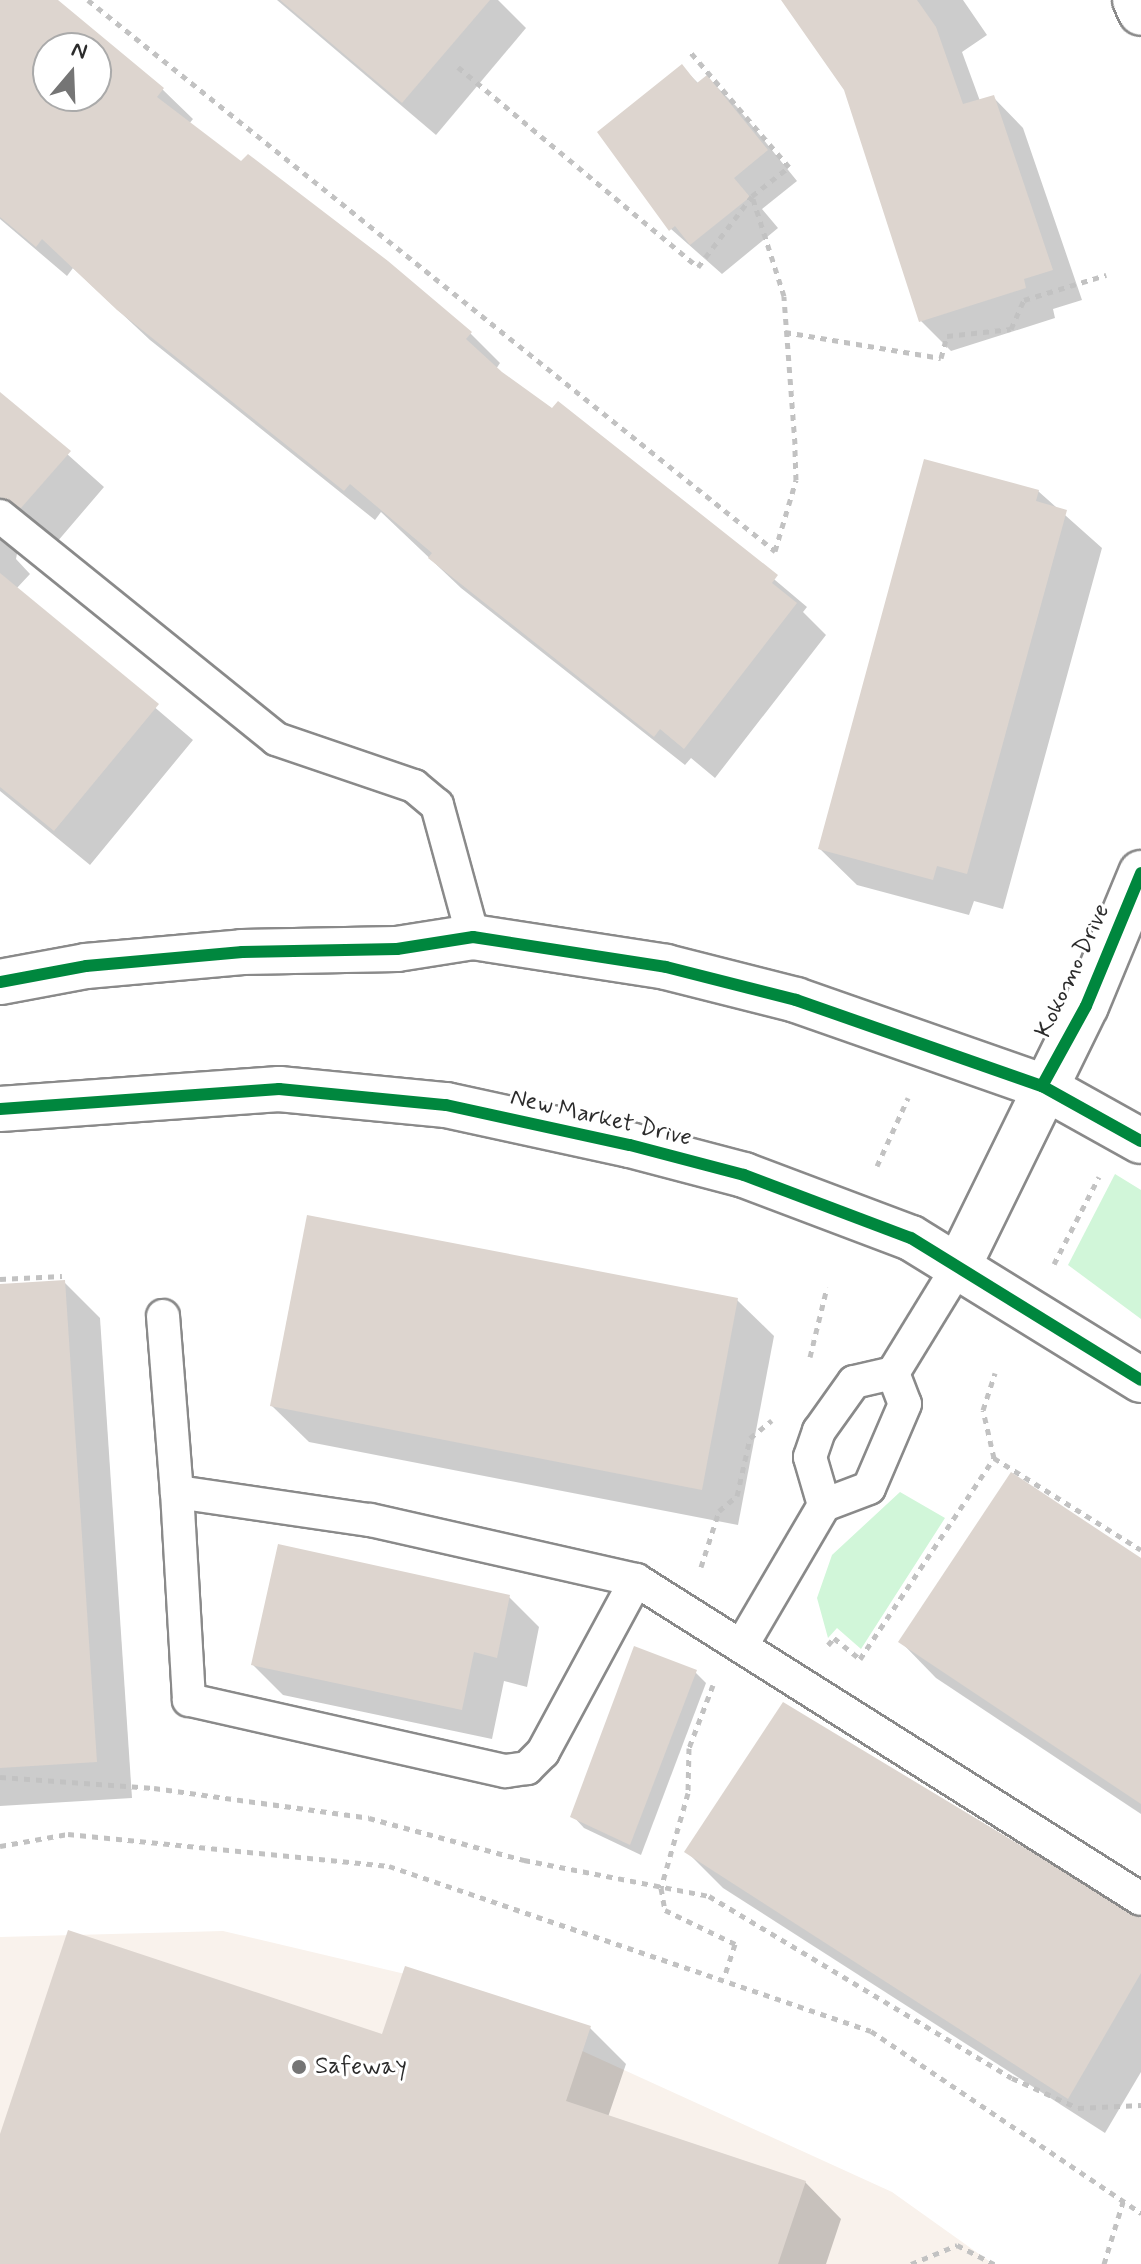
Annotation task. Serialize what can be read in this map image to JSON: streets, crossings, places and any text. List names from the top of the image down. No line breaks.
{"streets":{"street":["Kokomo Drive","New Market Drive"]},"crossings":[["Kokomo Drive","New Market Drive"]],"places":["Safeway"],"north":"top"}
